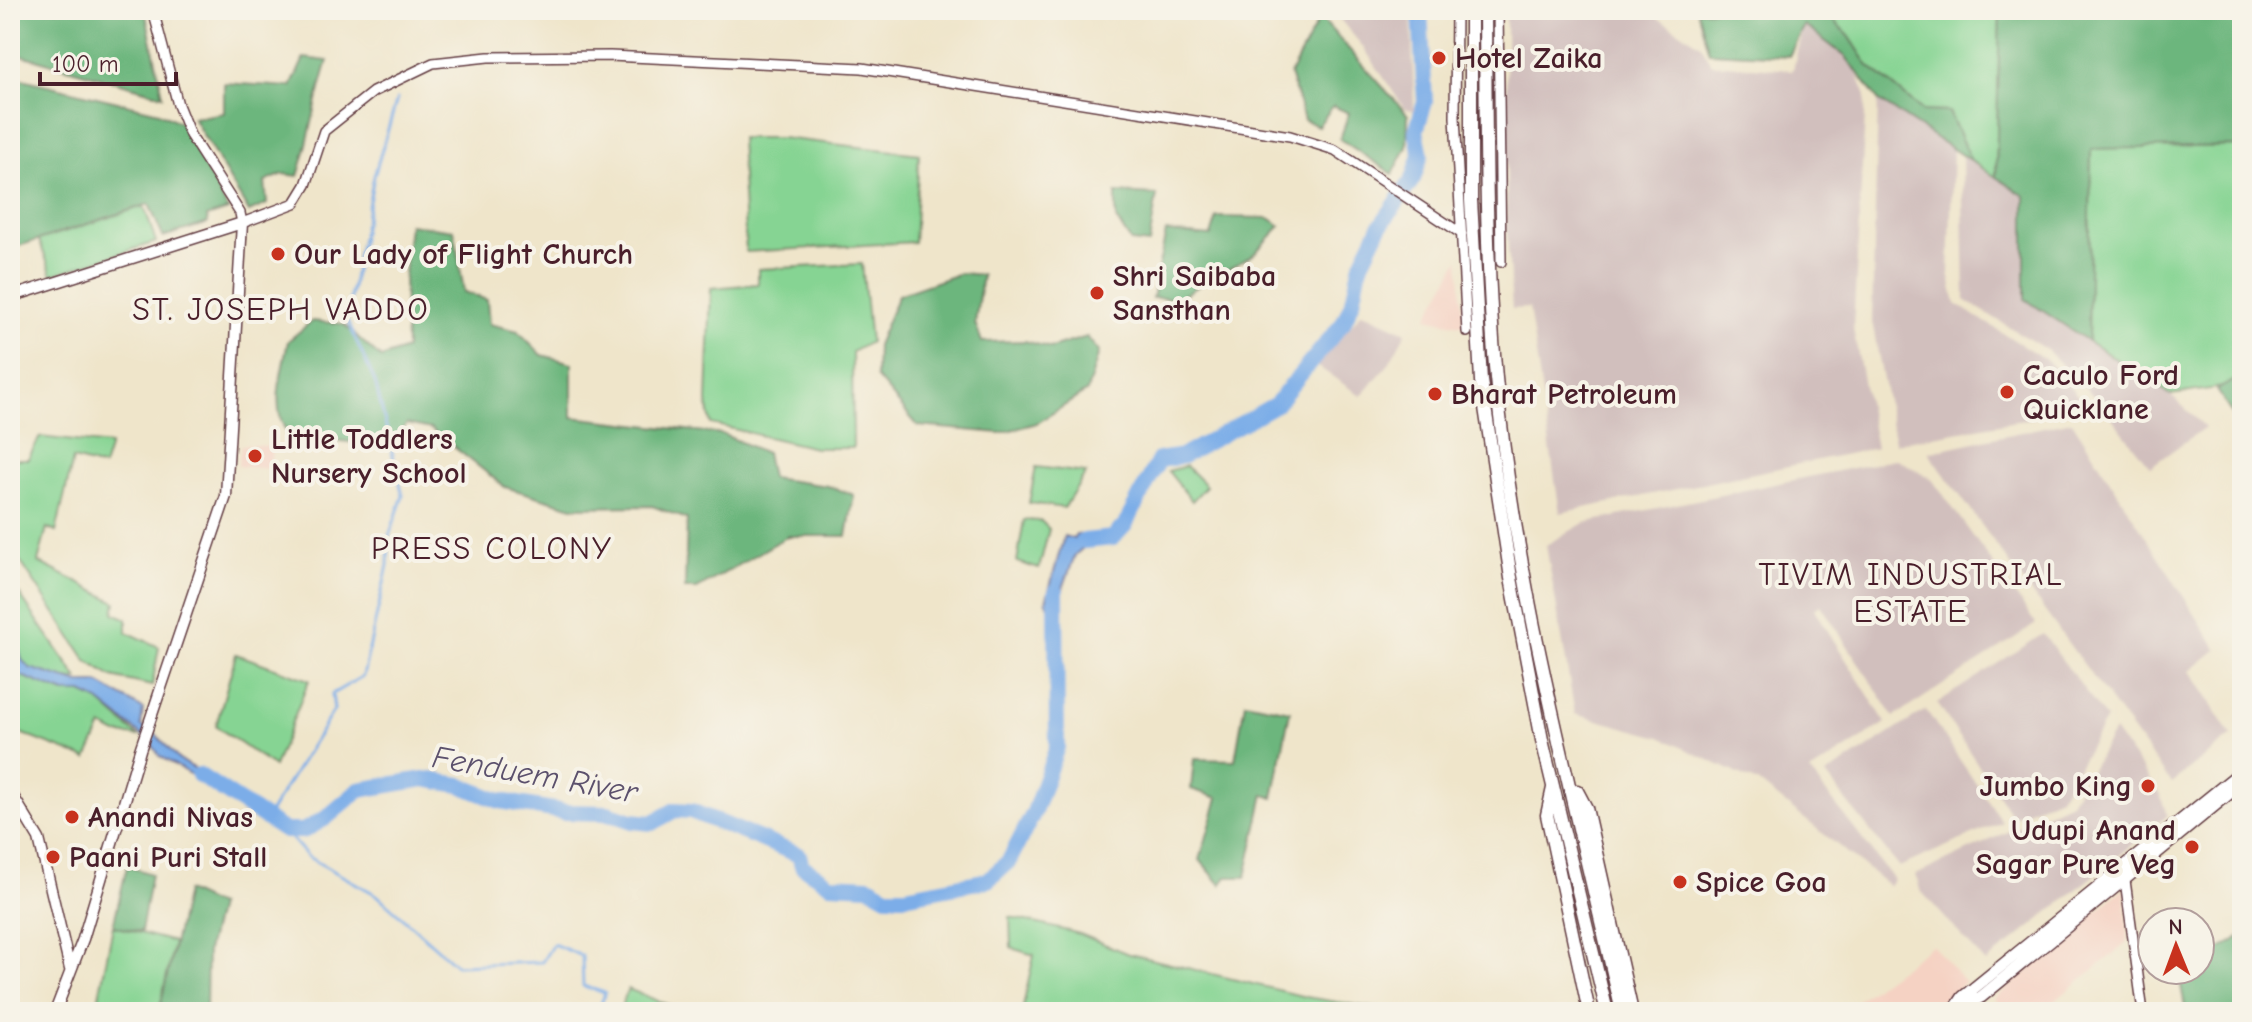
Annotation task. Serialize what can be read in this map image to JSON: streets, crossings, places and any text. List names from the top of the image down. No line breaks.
{"districts":["ST. JOSEPH VADDO","PRESS COLONY","TIVIM INDUSTRIAL ESTATE"],"water":["Fenduem River"],"places":["Hotel Zaika","Our Lady of Flight Church","Shri Saibaba Sansthan","Caculo Ford Quicklane","Bharat Petroleum","Little Toddlers Nursery School","Jumbo King","Anandi Nivas","Udupi Anand Sagar Pure Veg","Paani Puri Stall","Spice Goa"],"scale_bar":"100 m","north":"top"}
